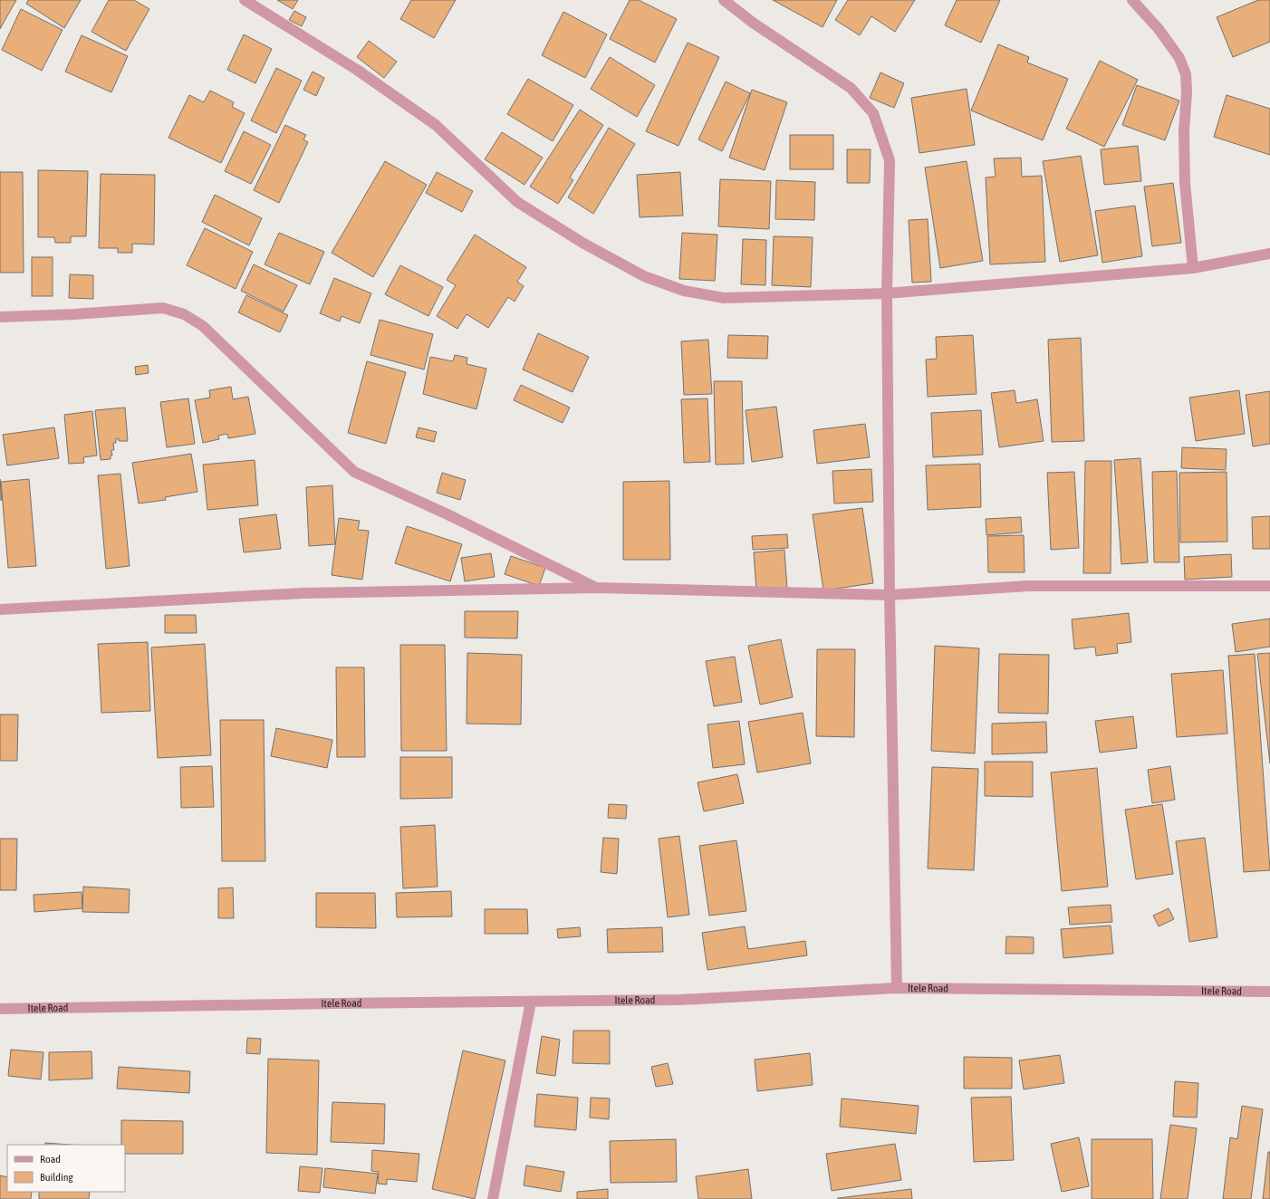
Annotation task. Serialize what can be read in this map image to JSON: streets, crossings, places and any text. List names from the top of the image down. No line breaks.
{"streets":{"street":["Itele Road"]},"legend":["Road","Building"]}
